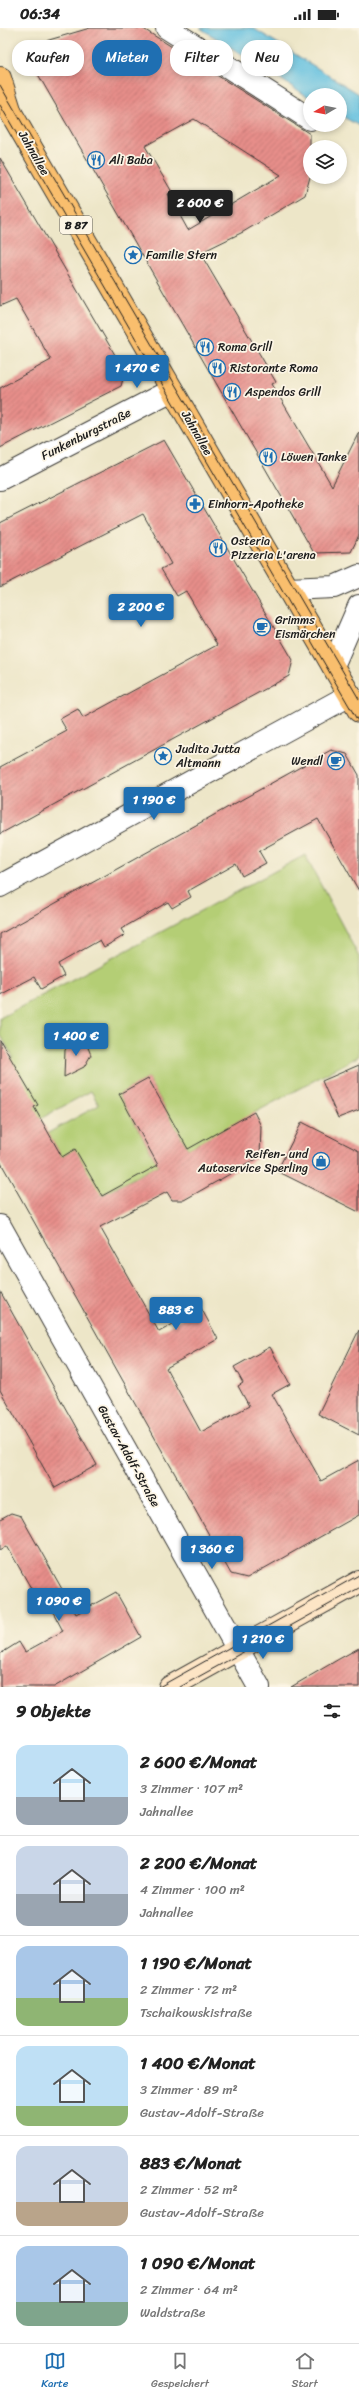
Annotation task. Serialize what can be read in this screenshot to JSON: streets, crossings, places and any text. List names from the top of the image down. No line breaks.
{"streets":{"main road":["Jahnallee","B 87"],"street":["Funkenburgstraße","Gustav-Adolf-Straße"]},"crossings":[["Jahnallee","Funkenburgstraße"]],"places":{"restaurant":["Ali Baba","Roma Grill","Ristorante Roma","Aspendos Grill","Löwen Tanke","Osteria Pizzeria L'arena"],"place":["Familie Stern","Judita Jutta Altmann"],"pharmacy":["Einhorn-Apotheke"],"cafe":["Grimms Eismärchen","Wendl"],"shop":["Reifen- und Autoservice Sperling"]},"north":"left","page":{"status":"06:34","chip":["Kaufen","Mieten","Filter","Neu"],"price":["2 600 €","1 470 €","2 200 €","1 190 €","1 400 €","883 €","1 360 €","1 090 €","1 210 €"],"heading":"9 Objekte","list":[{"name":"2 600 €/Monat","note":"3 Zimmer · 107 m² · Jahnallee"},{"name":"2 200 €/Monat","note":"4 Zimmer · 100 m² · Jahnallee"},{"name":"1 190 €/Monat","note":"2 Zimmer · 72 m² · Tschaikowskistraße"},{"name":"1 400 €/Monat","note":"3 Zimmer · 89 m² · Gustav-Adolf-Straße"},{"name":"883 €/Monat","note":"2 Zimmer · 52 m² · Gustav-Adolf-Straße"},{"name":"1 090 €/Monat","note":"2 Zimmer · 64 m² · Waldstraße"}],"tabs":["Karte","Gespeichert","Start"]}}
